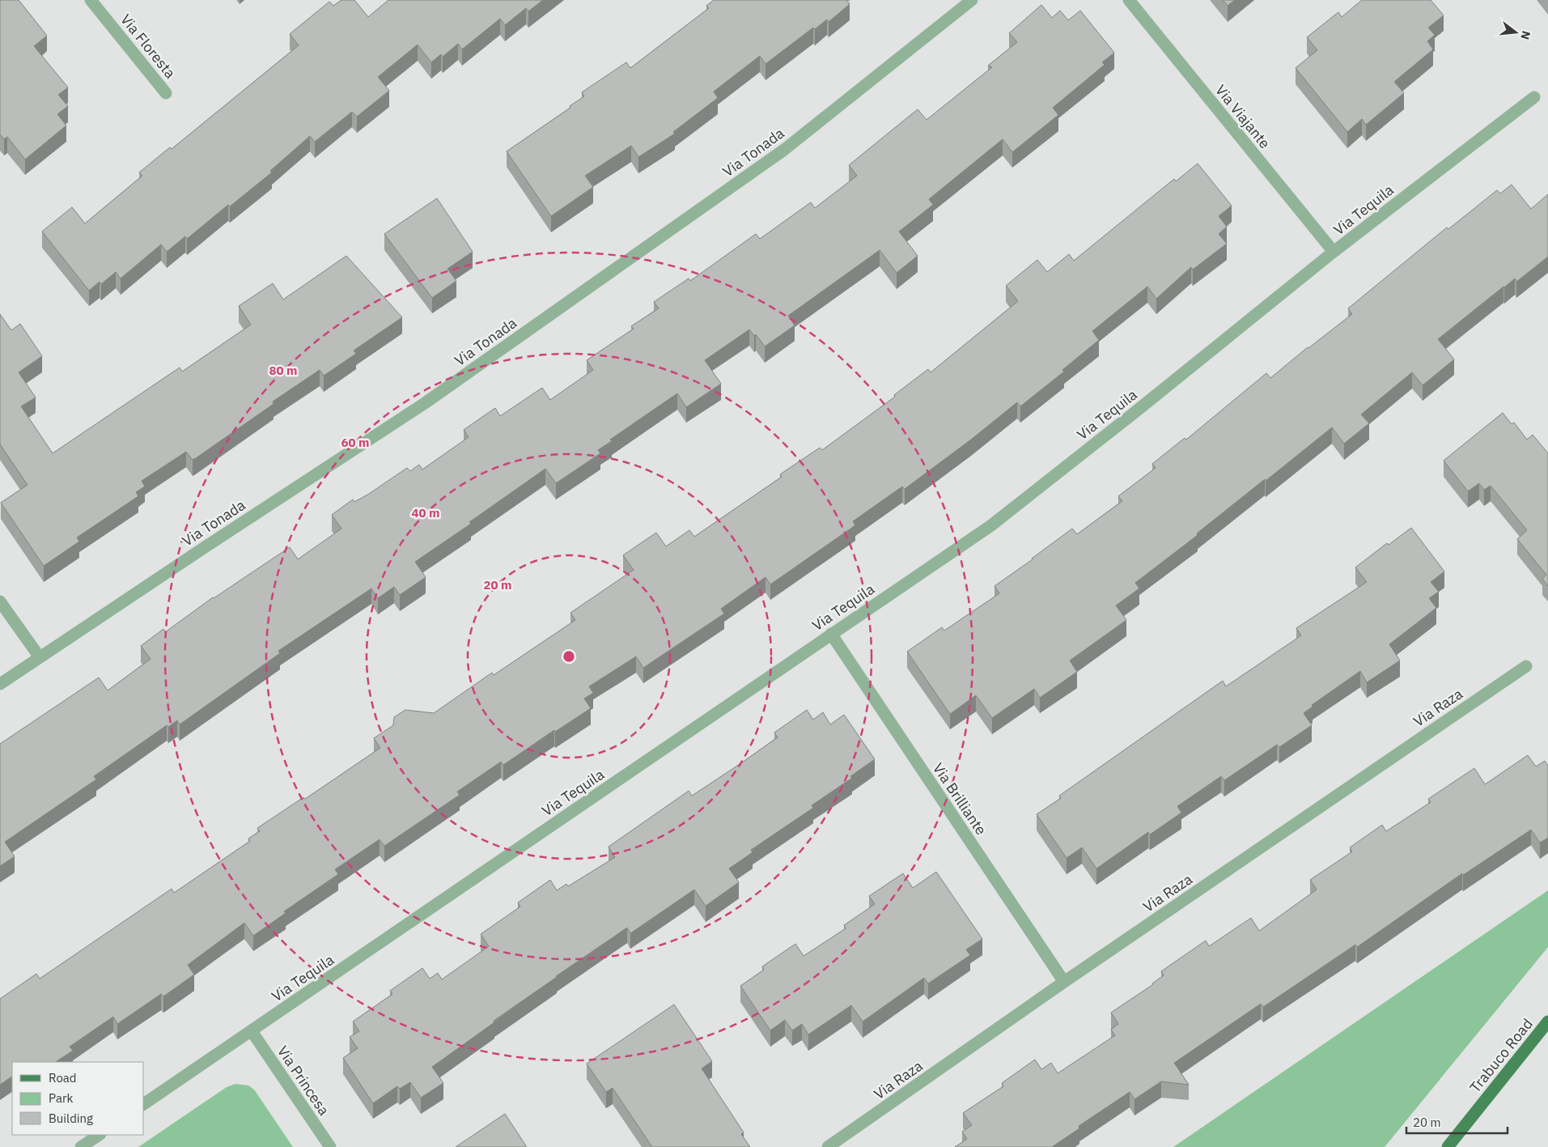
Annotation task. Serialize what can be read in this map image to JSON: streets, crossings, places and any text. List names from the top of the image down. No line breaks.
{"streets":{"main road":["Trabuco Road"],"street":["Via Floresta","Via Viajante","Via Tonada","Via Tequila","Via Raza","Via Brilliante","Via Princesa"]},"crossings":[["Via Viajante","Via Tequila"],["Via Tequila","Via Brilliante"],["Via Tequila","Via Princesa"],["Via Raza","Via Brilliante"]],"legend":["Road","Park","Building"],"scale_bar":"20 m","north":"right","rings":["80 m","60 m","40 m","20 m"]}
